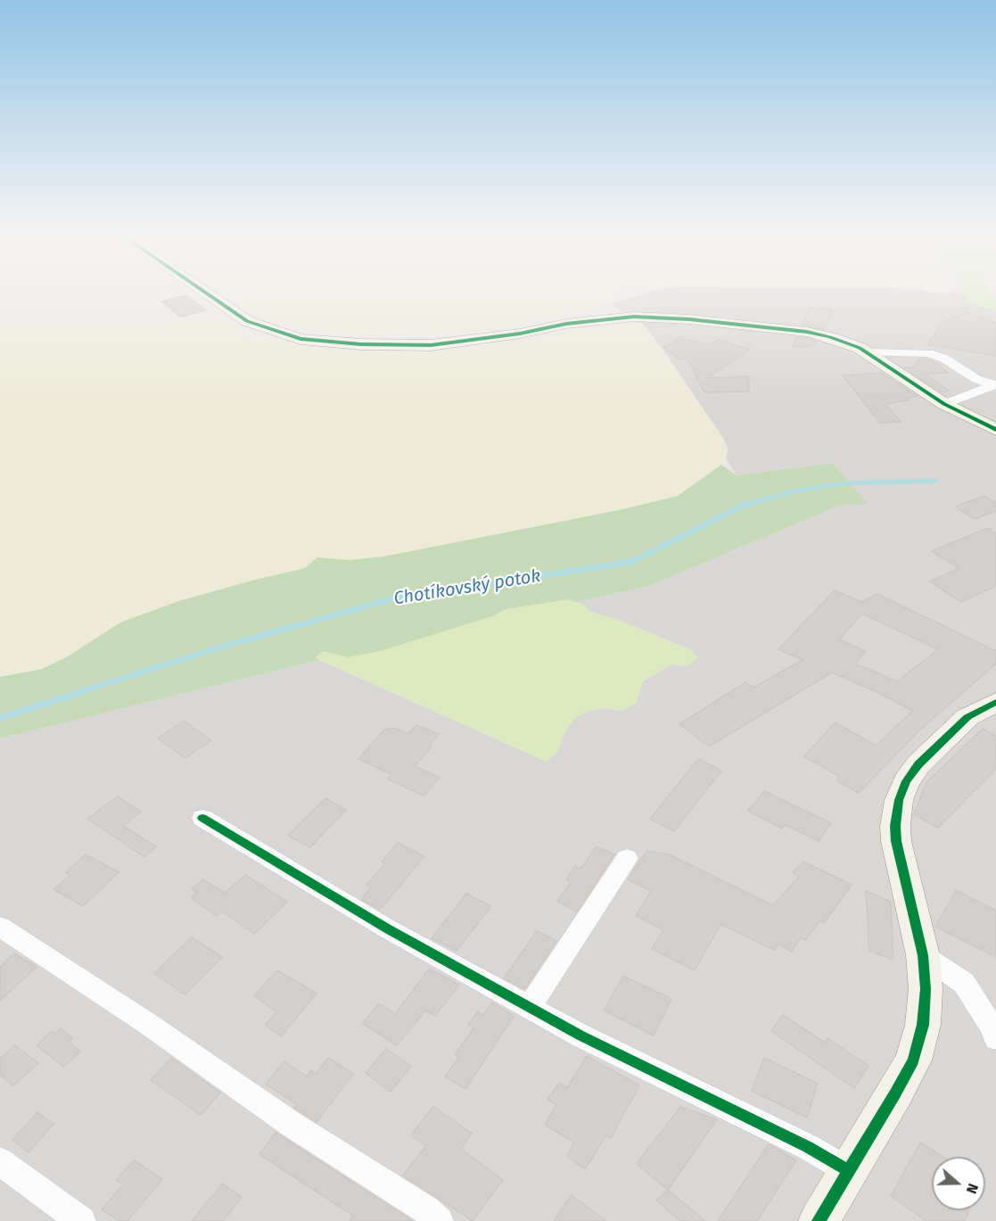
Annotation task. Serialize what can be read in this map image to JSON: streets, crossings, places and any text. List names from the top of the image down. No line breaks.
{"water":["Chotíkovský potok"],"north":"right"}
